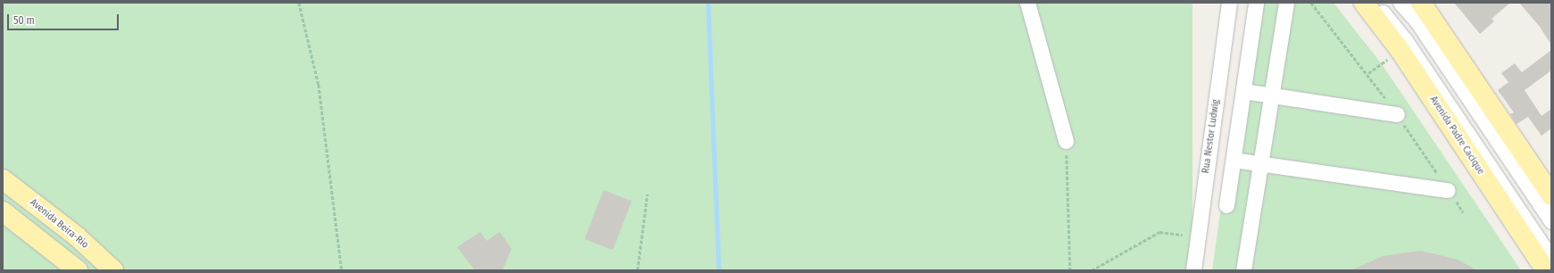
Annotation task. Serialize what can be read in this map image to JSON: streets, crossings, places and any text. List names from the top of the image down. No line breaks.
{"streets":{"main road":["Avenida Padre Cacique","Avenida Beira-Rio"],"street":["Rua Nestor Ludwig"]},"scale_bar":"50 m"}
